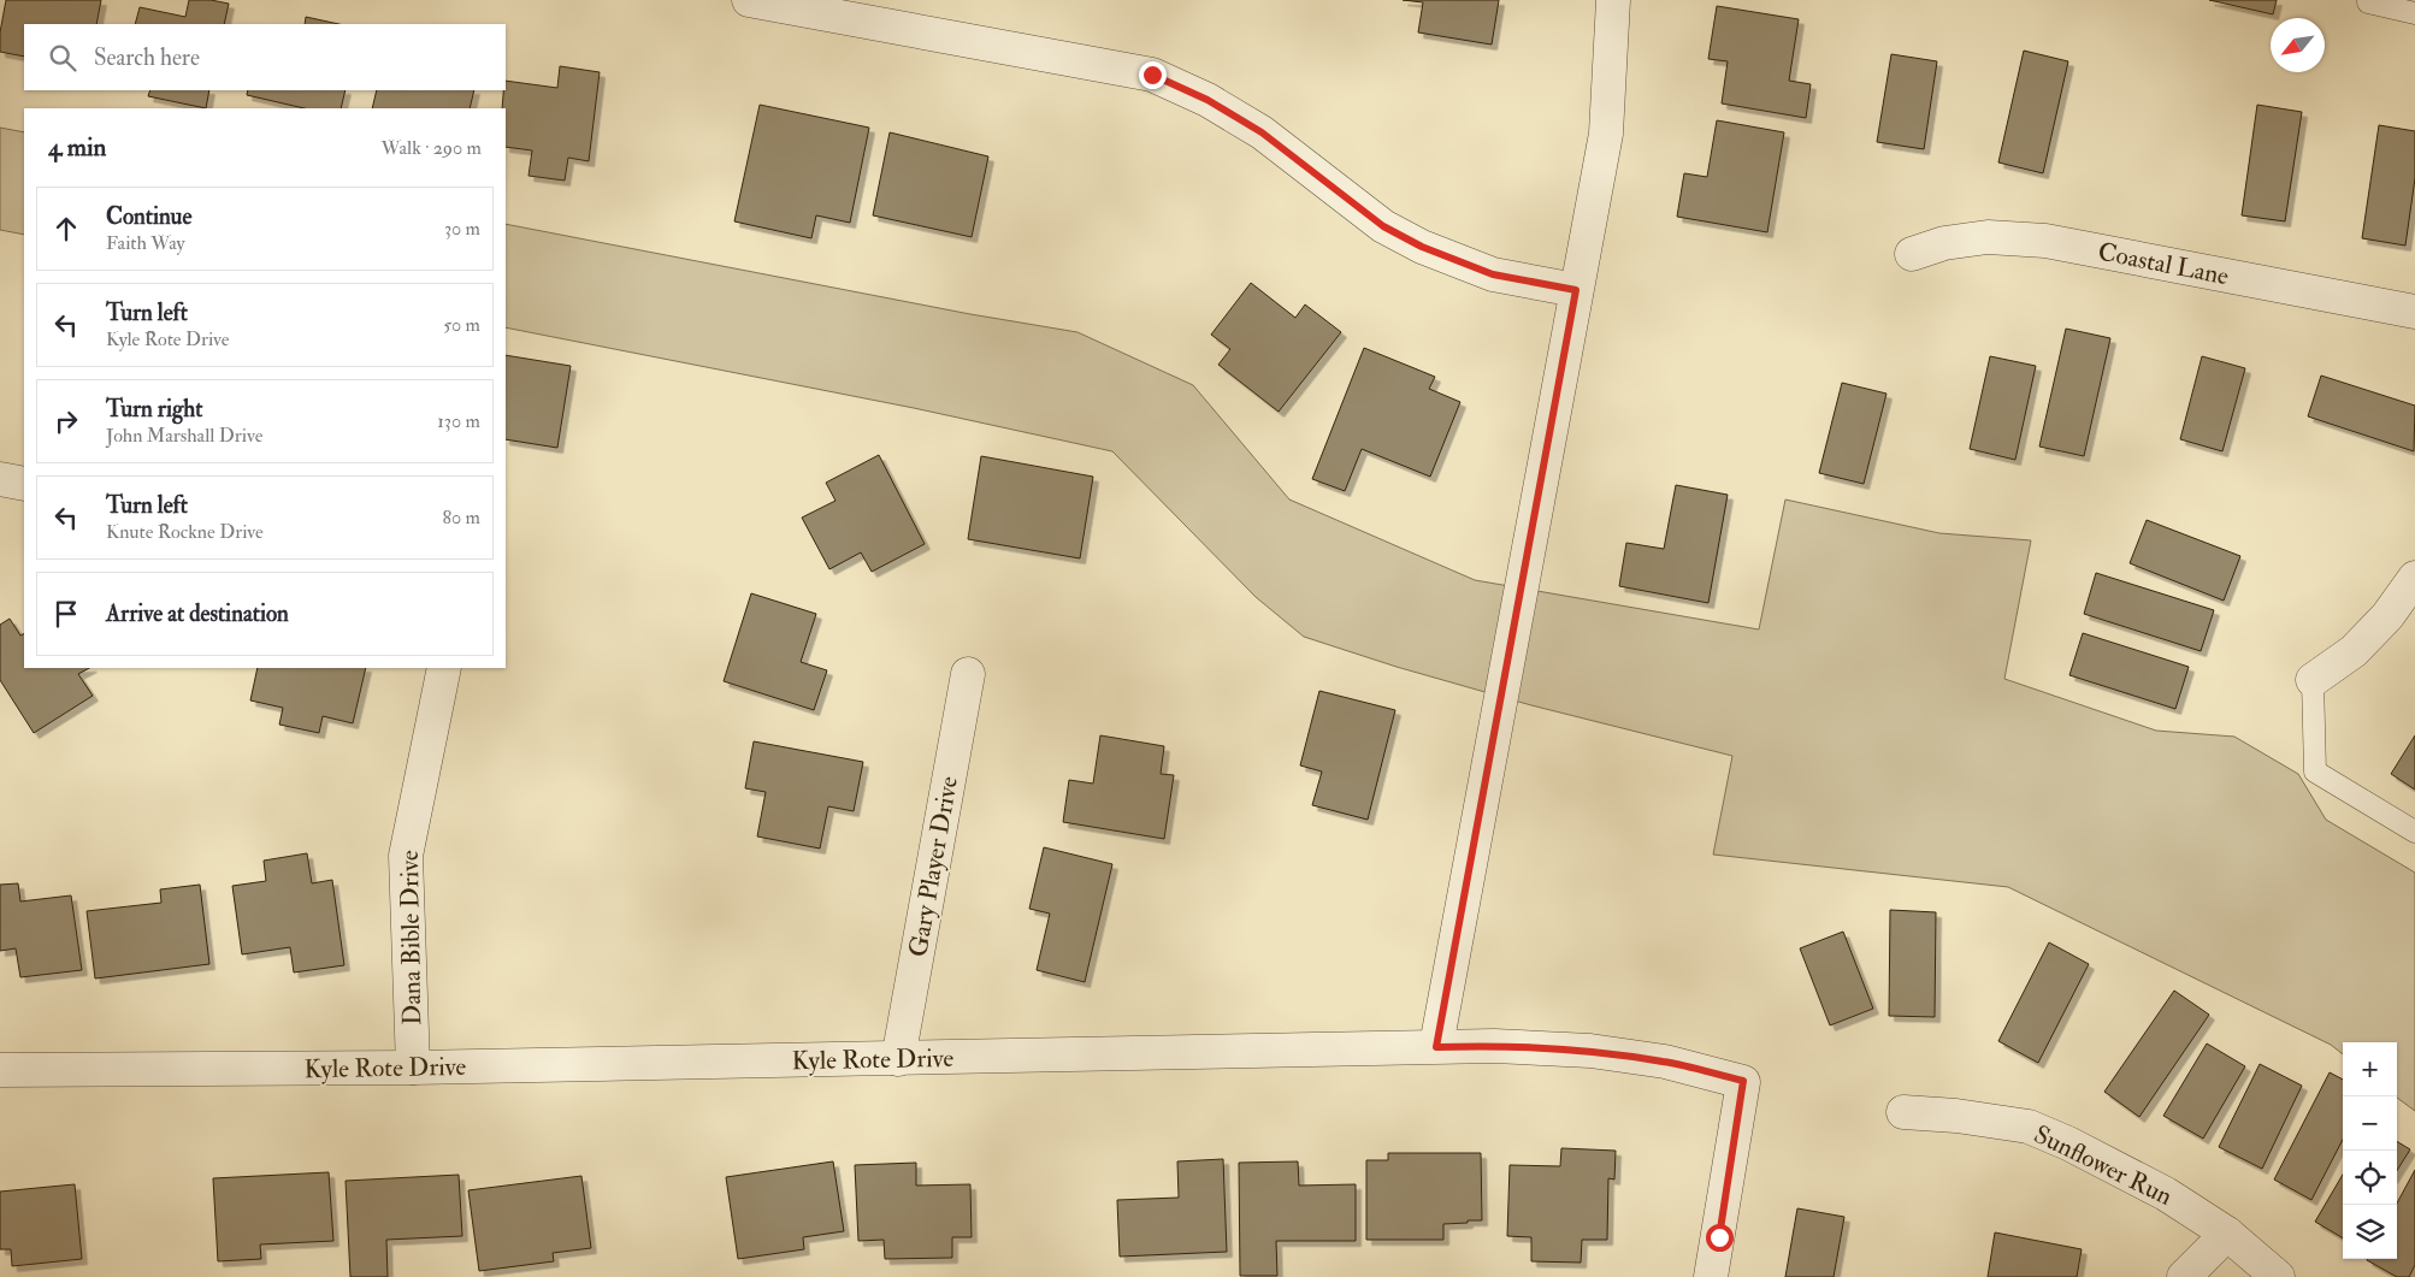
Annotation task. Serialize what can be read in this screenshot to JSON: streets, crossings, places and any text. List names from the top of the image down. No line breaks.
{"streets":{"street":["Coastal Lane","Gary Player Drive","Dana Bible Drive","Kyle Rote Drive","Sunflower Run"]},"crossings":[["Gary Player Drive","Kyle Rote Drive"],["Dana Bible Drive","Kyle Rote Drive"]],"north":"bottom left","page":{"search":"Search here","heading":["4 min","Walk · 290 m"],"list":[["Continue","Faith Way","30 m"],["Turn left","Kyle Rote Drive","50 m"],["Turn right","John Marshall Drive","130 m"],["Turn left","Knute Rockne Drive","80 m"],"Arrive at destination"],"map_buttons":["+","−"]}}
